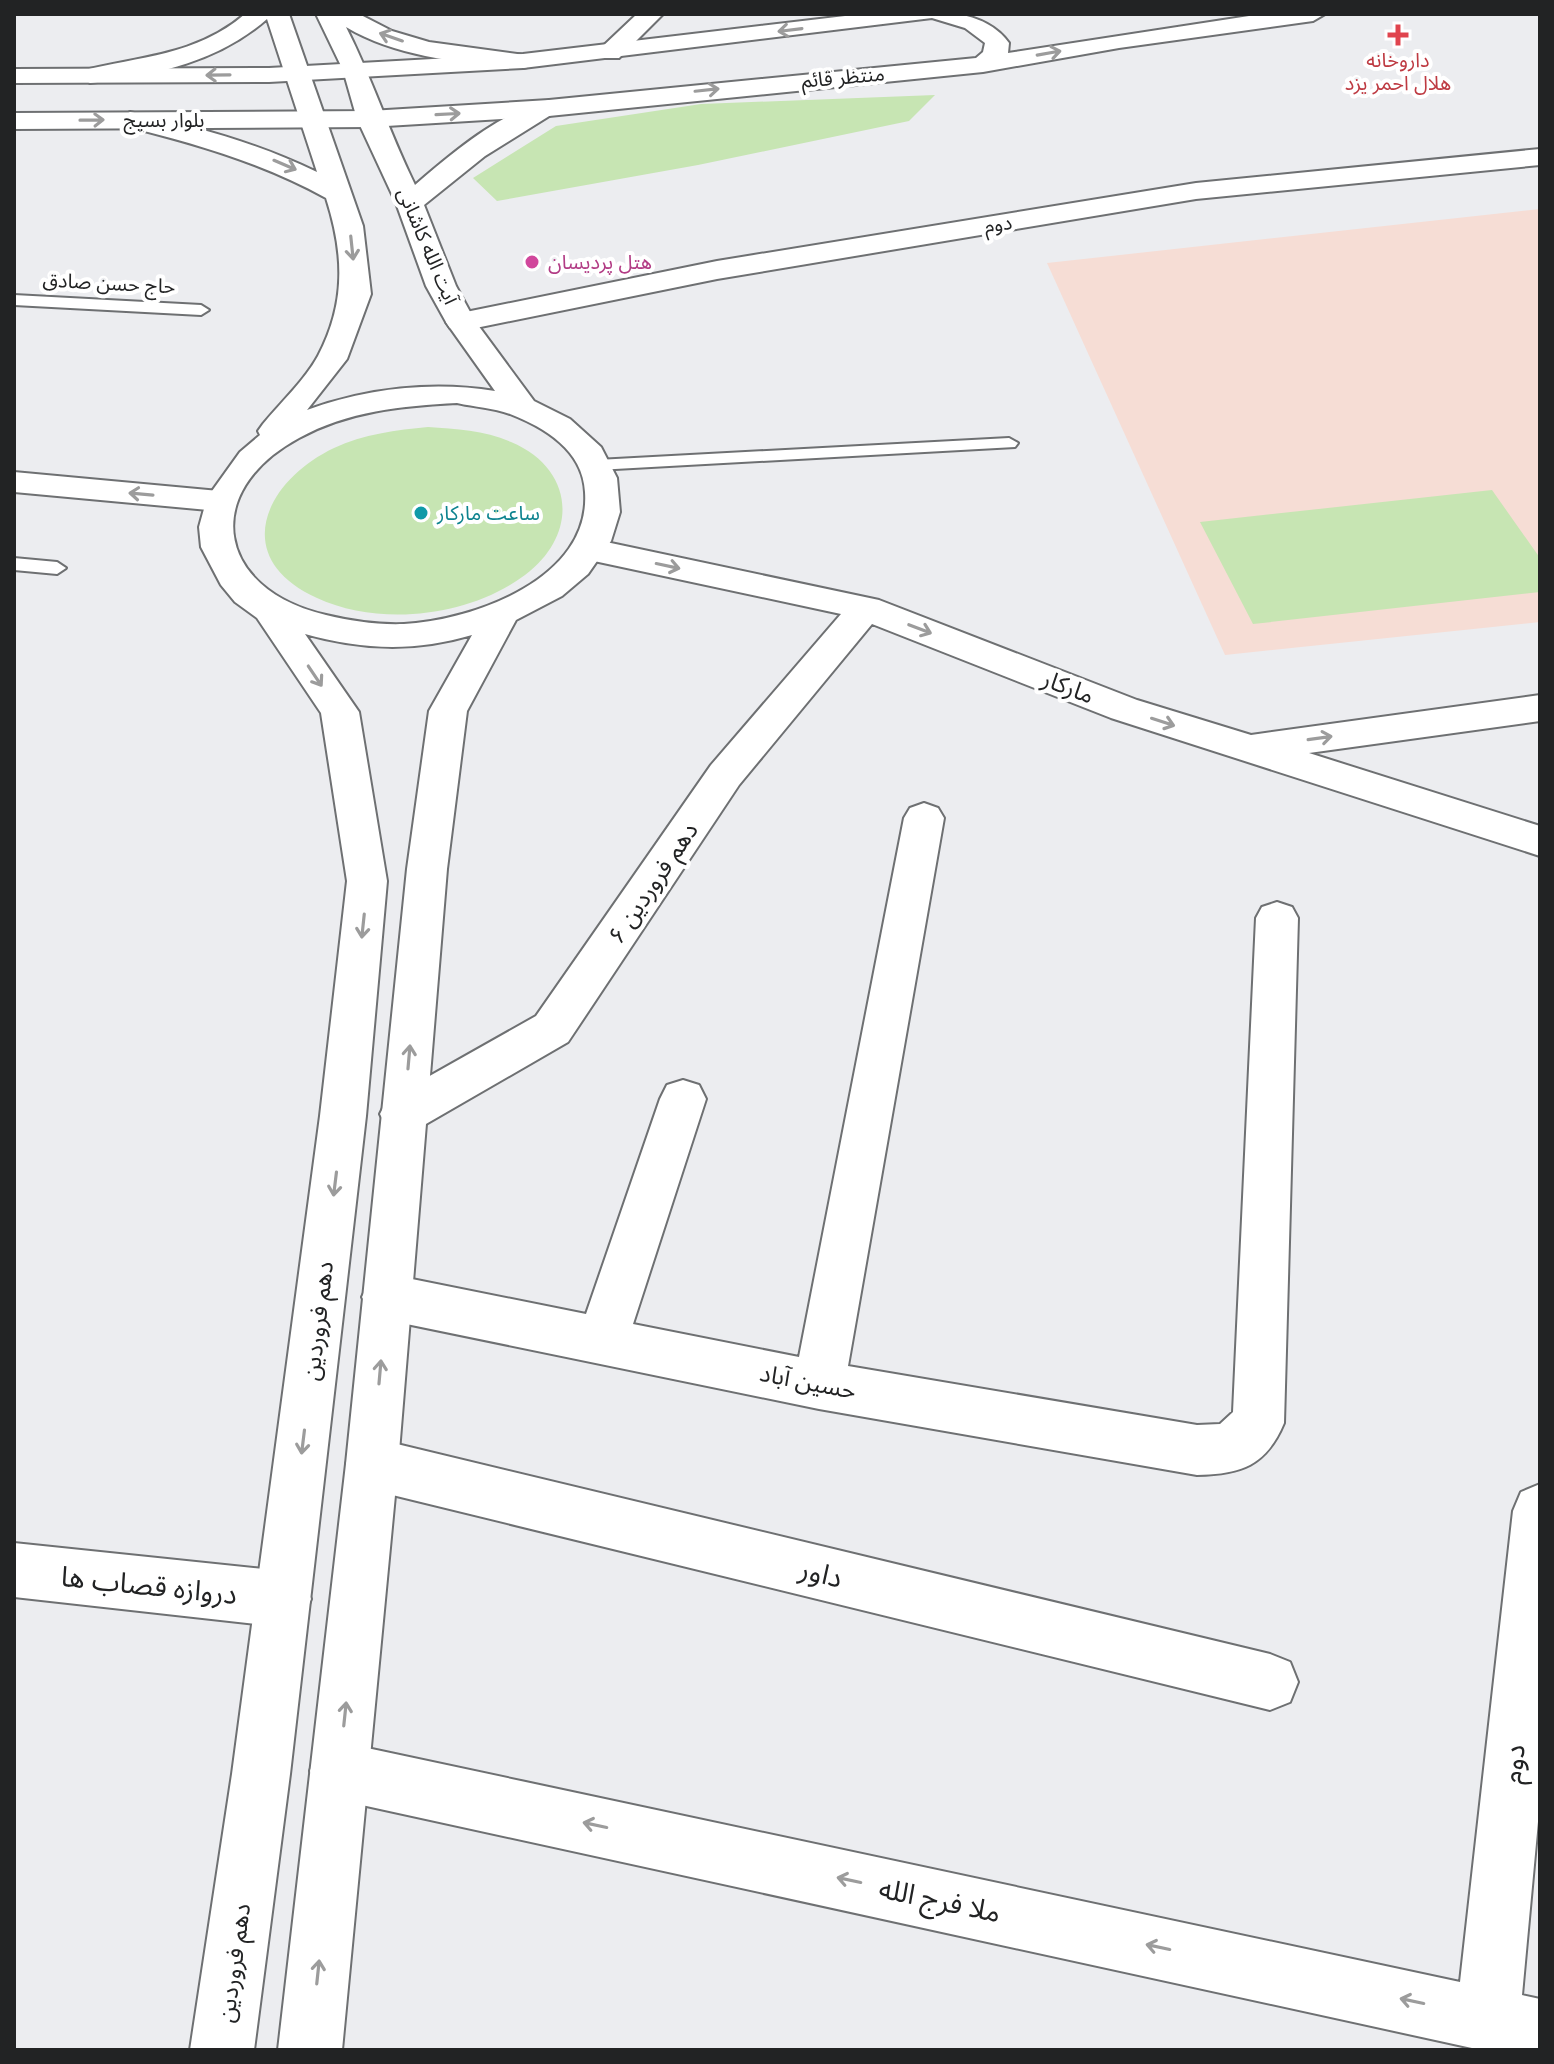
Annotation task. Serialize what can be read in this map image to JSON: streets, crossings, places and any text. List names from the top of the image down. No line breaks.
{"streets":{"main road":["منتظر قائم","بلوار بسیج","دوم","آیت الله کاشانی","مارکار","دهم فروردین ۶","دهم فروردین","حسین آباد","داور","دروازه قصاب ها","ملا فرج الله"],"lane":["حاج حسن صادق"]},"crossings":[["منتظر قائم","بلوار بسیج"],["منتظر قائم","آیت الله کاشانی"],["بلوار بسیج","آیت الله کاشانی"],["دوم","آیت الله کاشانی"],["دوم","ملا فرج الله"],["مارکار","دهم فروردین ۶"],["دهم فروردین","دروازه قصاب ها"]],"one_way":["مارکار","ملا فرج الله"],"places":{"health":["داروخانه هلال احمر یزد"],"other":["هتل پردیسان","ساعت مارکار"]}}
